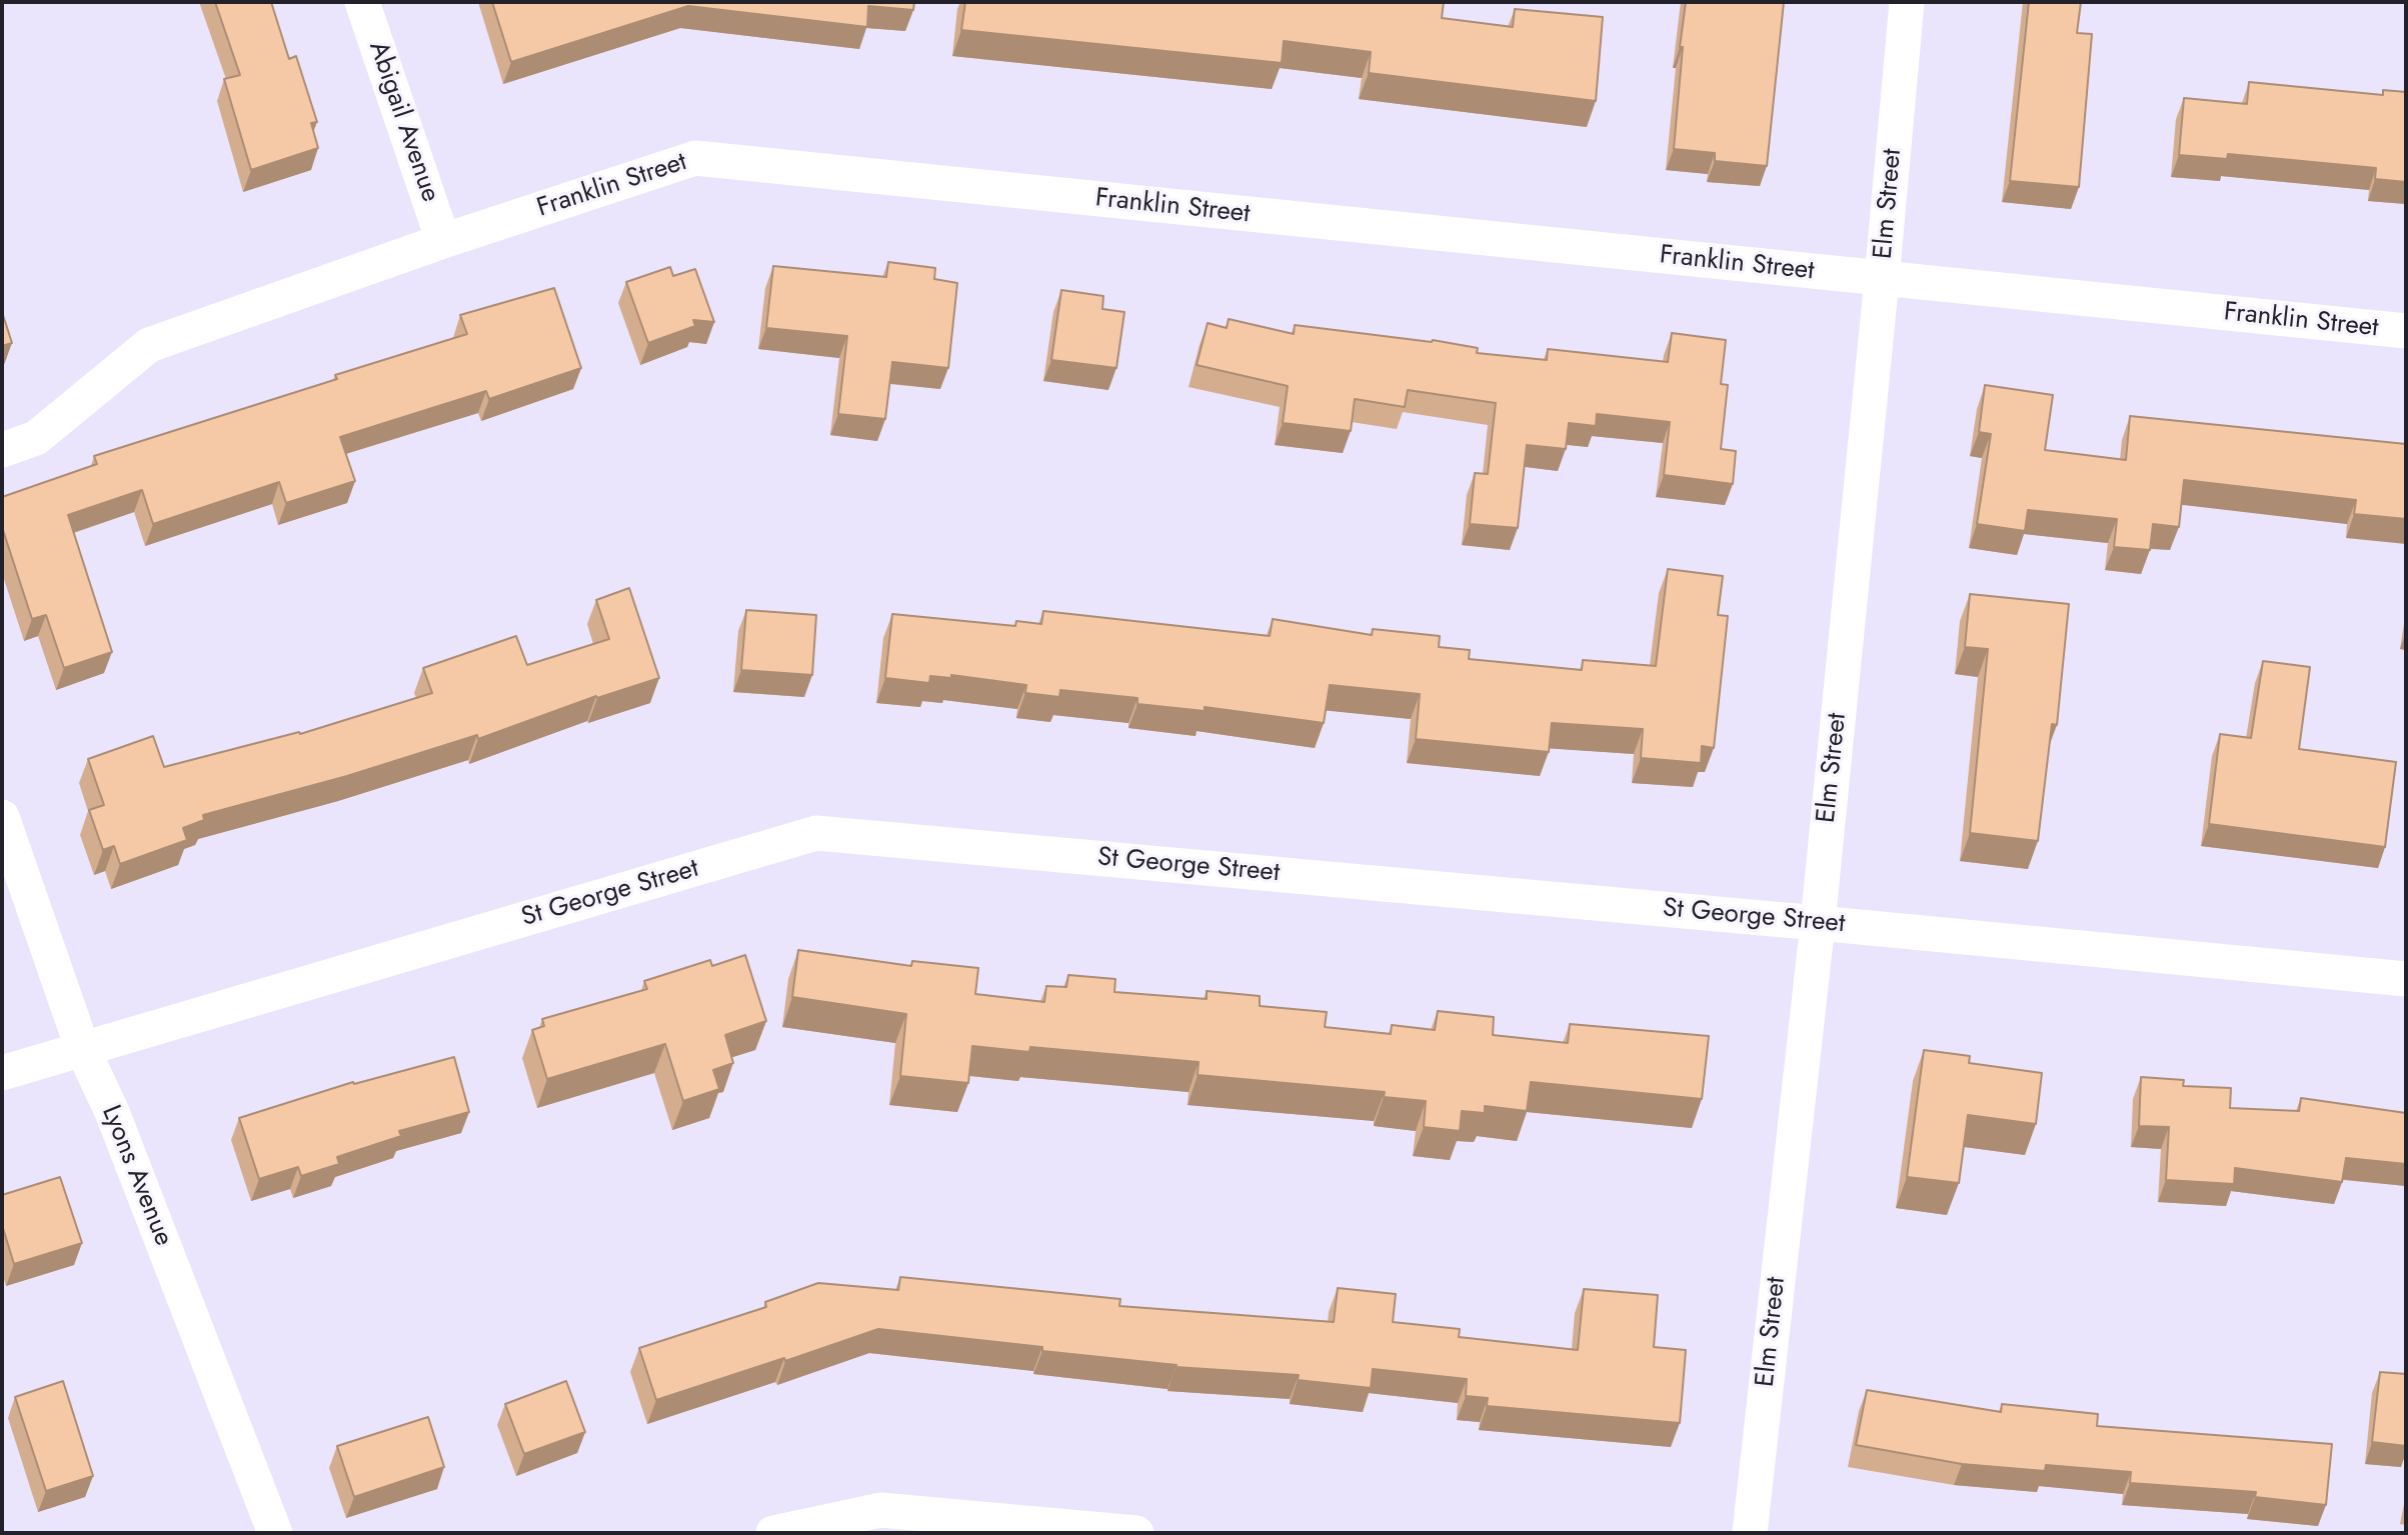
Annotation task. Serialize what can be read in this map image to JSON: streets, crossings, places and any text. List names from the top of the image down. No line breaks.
{"streets":{"street":["Abigail Avenue","Franklin Street","Elm Street","St George Street","Lyons Avenue"]},"crossings":[["Abigail Avenue","Franklin Street"],["Franklin Street","Elm Street"],["Elm Street","St George Street"],["St George Street","Lyons Avenue"]]}
